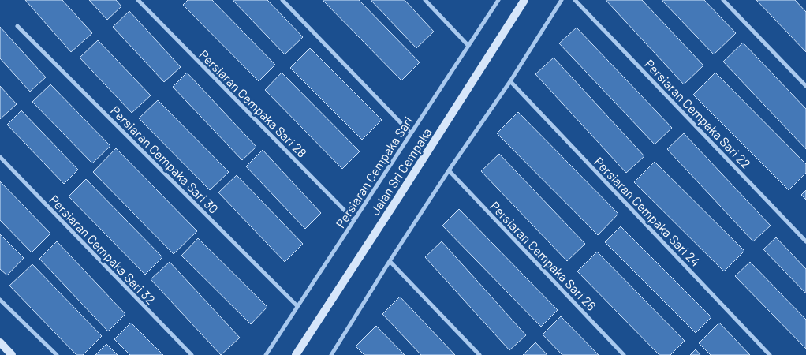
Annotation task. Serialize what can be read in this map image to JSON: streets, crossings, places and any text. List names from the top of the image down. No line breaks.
{"streets":{"street":["Persiaran Cempaka Sari 28","Persiaran Cempaka Sari 22","Persiaran Cempaka Sari 30","Jalan Sri Cempaka","Persiaran Cempaka Sari","Persiaran Cempaka Sari 24","Persiaran Cempaka Sari 32","Persiaran Cempaka Sari 26"]},"crossings":[["Persiaran Cempaka Sari 28","Persiaran Cempaka Sari"],["Persiaran Cempaka Sari 30","Persiaran Cempaka Sari"]]}
